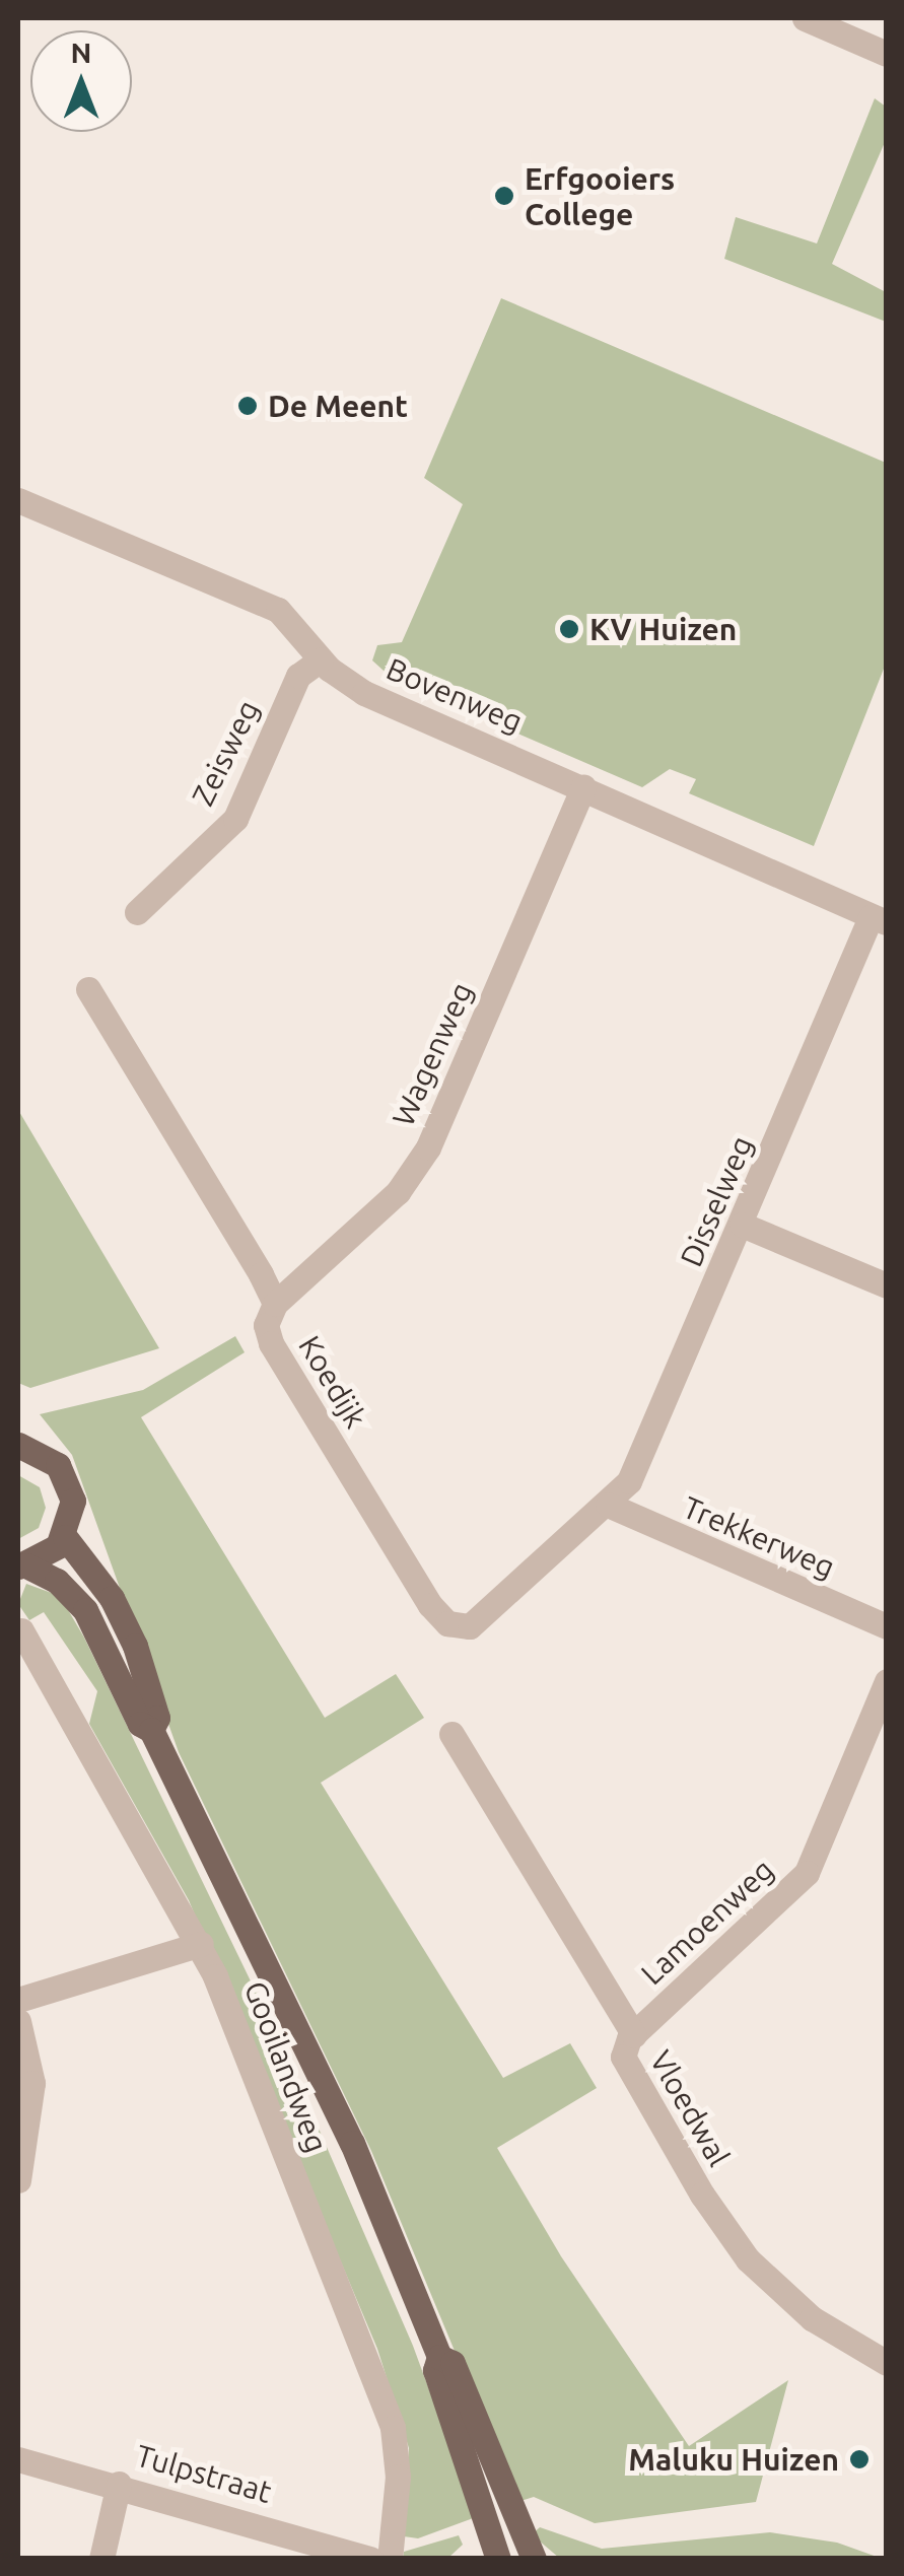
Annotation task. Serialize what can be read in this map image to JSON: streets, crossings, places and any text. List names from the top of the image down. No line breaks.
{"streets":{"main road":["Gooilandweg"],"street":["Bovenweg","Zeisweg","Wagenweg","Disselweg","Koedijk","Trekkerweg","Lamoenweg","Vloedwal","Tulpstraat"]},"crossings":[["Bovenweg","Zeisweg"],["Bovenweg","Wagenweg"],["Bovenweg","Disselweg"],["Wagenweg","Koedijk"],["Disselweg","Koedijk"],["Disselweg","Trekkerweg"],["Koedijk","Trekkerweg"],["Lamoenweg","Vloedwal"]],"places":["Erfgooiers College","De Meent","KV Huizen","Maluku Huizen"],"north":"top"}
